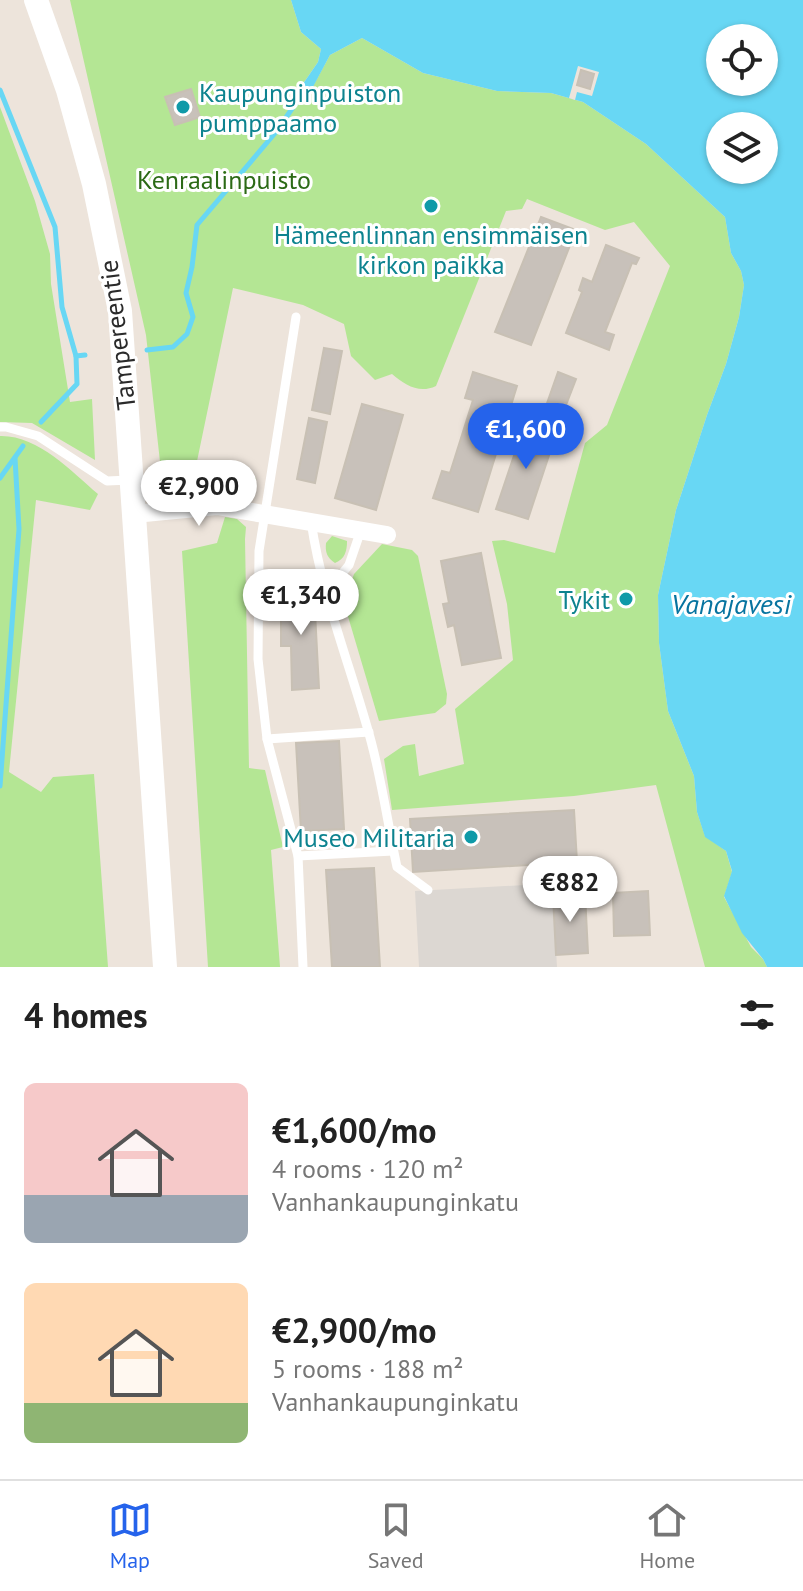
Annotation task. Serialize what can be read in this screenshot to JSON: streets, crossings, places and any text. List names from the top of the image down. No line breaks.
{"streets":{"main road":["Tampereentie"]},"water":["Vanajavesi"],"parks":["Kenraalinpuisto"],"places":["Kaupunginpuiston pumppaamo","Hämeenlinnan ensimmäisen kirkon paikka","Tykit","Museo Militaria"],"page":{"price":["€1,600","€2,900","€1,340","€882"],"heading":"4 homes","list":[{"name":"€1,600/mo","note":"4 rooms · 120 m² · Vanhankaupunginkatu"},{"name":"€2,900/mo","note":"5 rooms · 188 m² · Vanhankaupunginkatu"}],"tabs":["Map","Saved","Home"]}}
